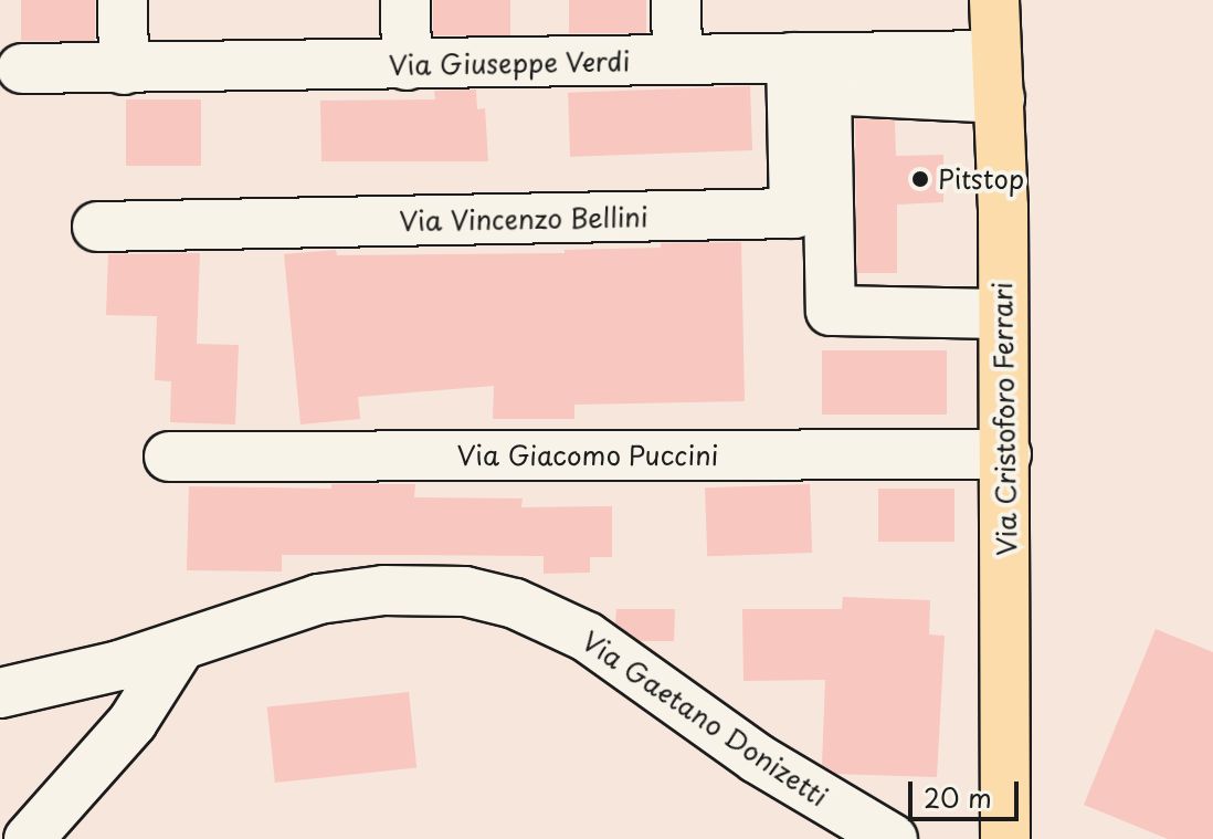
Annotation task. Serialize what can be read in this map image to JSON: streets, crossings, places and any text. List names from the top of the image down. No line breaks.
{"streets":{"main road":["Via Cristoforo Ferrari"],"street":["Via Giuseppe Verdi","Via Vincenzo Bellini","Via Giacomo Puccini","Via Gaetano Donizetti"]},"crossings":[["Via Giuseppe Verdi","Via Vincenzo Bellini"],["Via Giuseppe Verdi","Via Cristoforo Ferrari"],["Via Cristoforo Ferrari","Via Giacomo Puccini"]],"places":["Pitstop"],"scale_bar":"20 m"}
